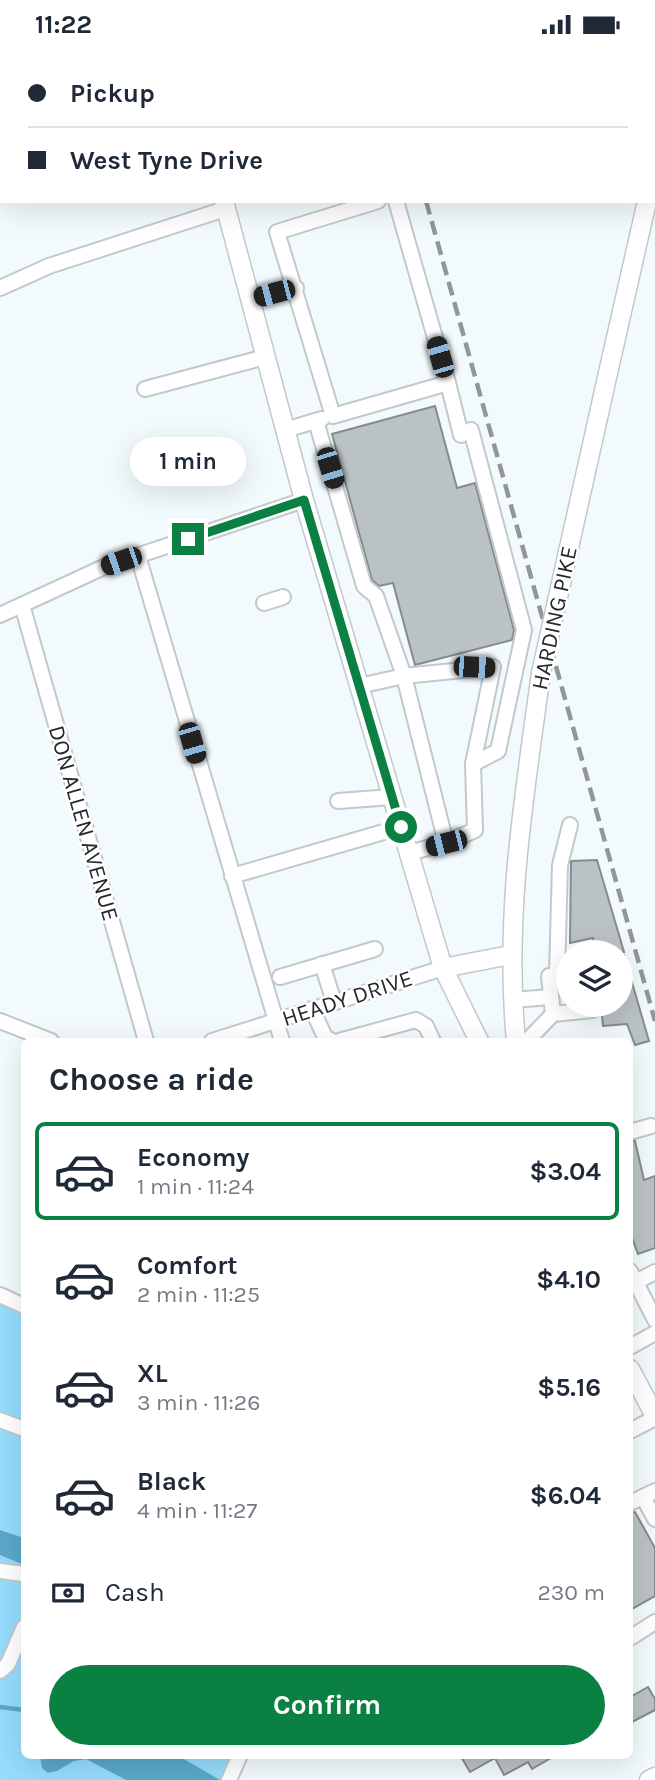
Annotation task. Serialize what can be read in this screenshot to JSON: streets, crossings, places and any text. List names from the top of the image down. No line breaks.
{"streets":{"main road":["HARDING PIKE"],"street":["DON ALLEN AVENUE","HEADY DRIVE"]},"page":{"status":"11:22","banner":["Pickup","West Tyne Drive"],"bubble":"1 min","heading":"Choose a ride","list":[{"name":"Economy","note":"1 min · 11:24","value":"$3.04"},{"name":"Comfort","note":"2 min · 11:25","value":"$4.10"},{"name":"XL","note":"3 min · 11:26","value":"$5.16"},{"name":"Black","note":"4 min · 11:27","value":"$6.04"}],"pay":["Cash","230 m"],"buttons":"Confirm"}}
